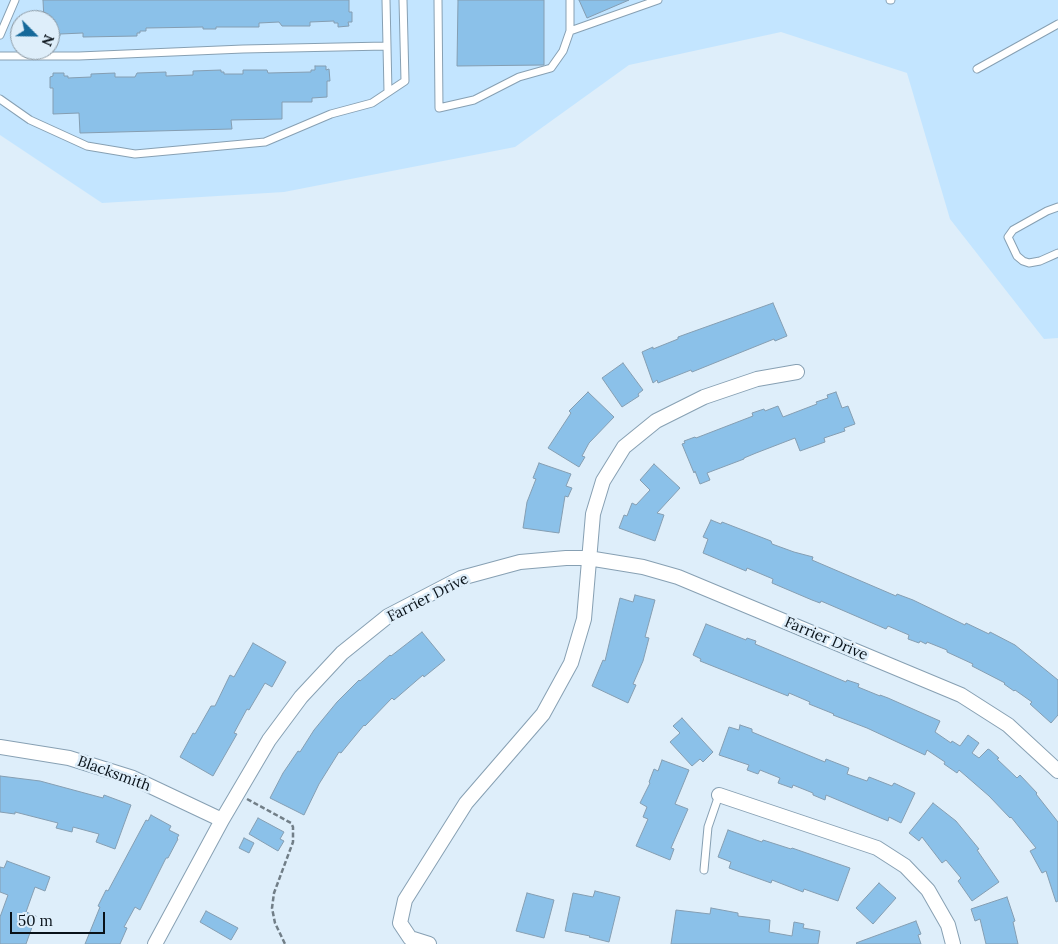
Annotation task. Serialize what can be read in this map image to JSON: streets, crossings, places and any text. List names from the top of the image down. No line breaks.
{"streets":{"street":["Farrier Drive","Blacksmith"]},"crossings":[["Farrier Drive","Blacksmith"]],"scale_bar":"50 m","north":"bottom right"}
